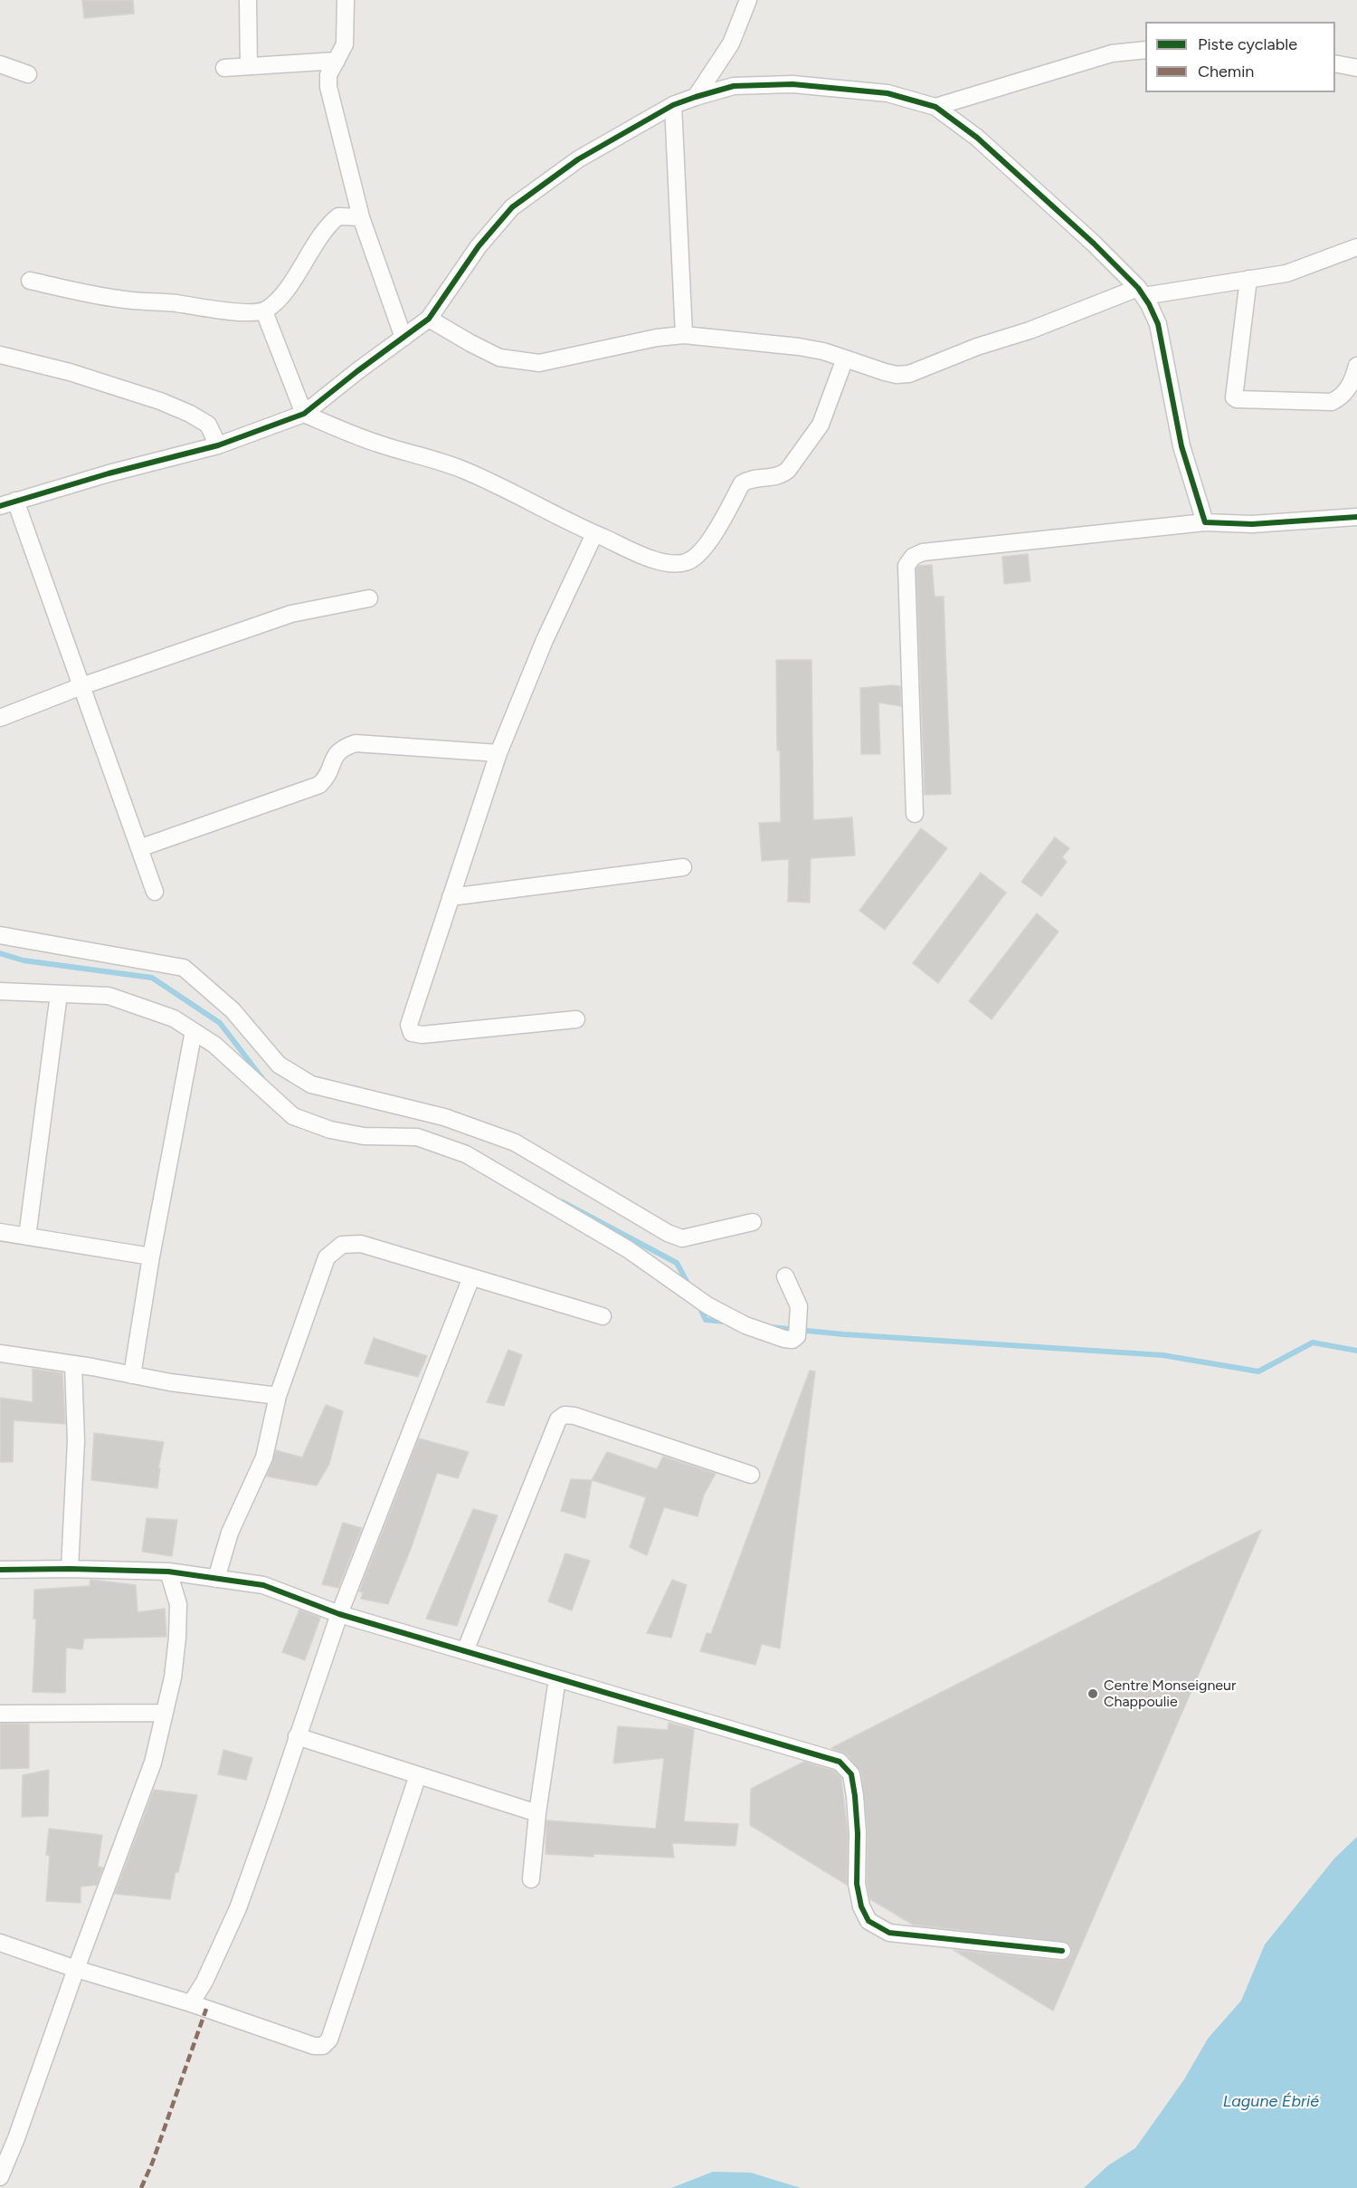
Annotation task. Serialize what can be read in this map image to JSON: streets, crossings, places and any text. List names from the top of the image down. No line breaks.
{"water":["Lagune Ébrié"],"places":["Centre Monseigneur Chappoulie"],"legend":["Piste cyclable","Chemin"]}
